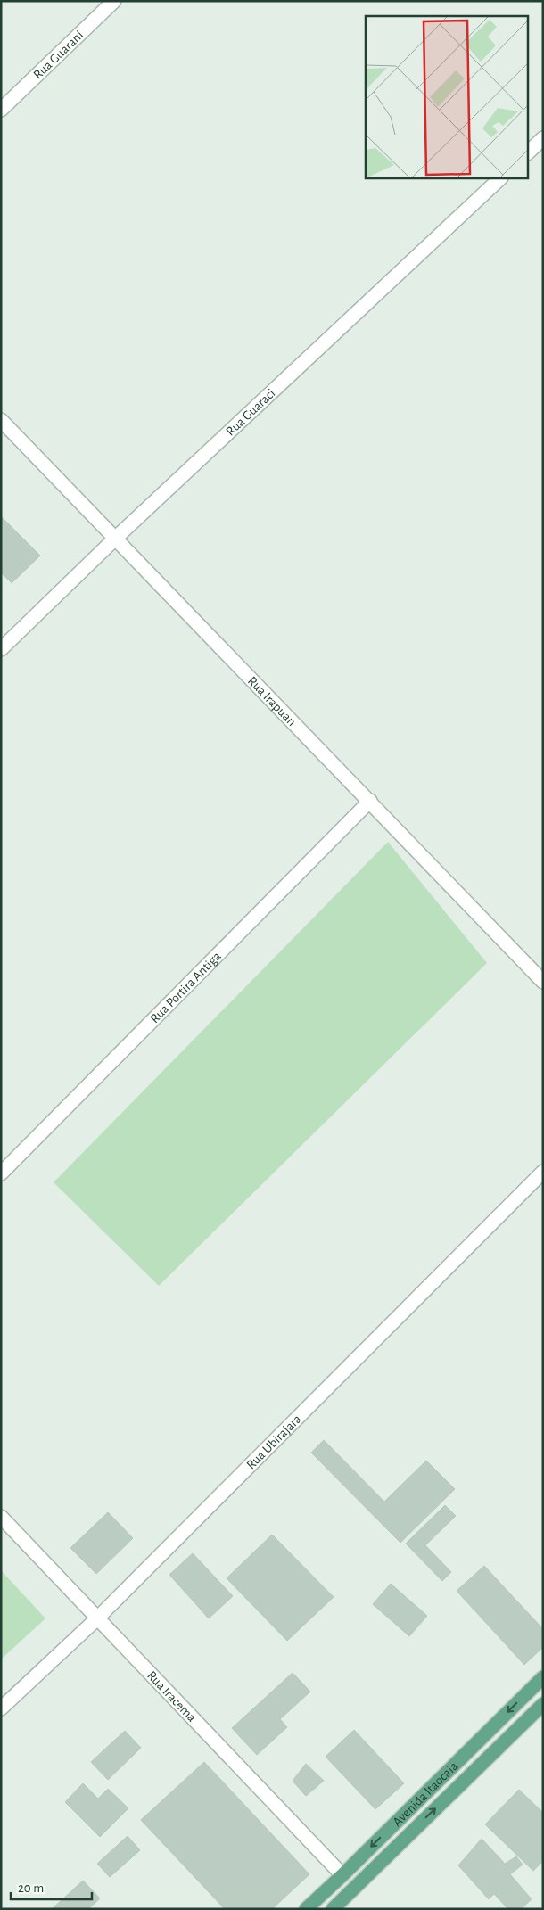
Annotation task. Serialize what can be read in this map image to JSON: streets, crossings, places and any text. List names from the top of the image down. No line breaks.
{"streets":{"main road":["Avenida Itaocaia"],"street":["Rua Guarani","Rua Guaraci","Rua Irapuan","Rua Portira Antiga","Rua Ubirajara","Rua Iracema"]},"crossings":[["Rua Guaraci","Rua Irapuan"],["Rua Irapuan","Rua Portira Antiga"],["Rua Ubirajara","Rua Iracema"],["Rua Iracema","Avenida Itaocaia"]],"scale_bar":"20 m"}
